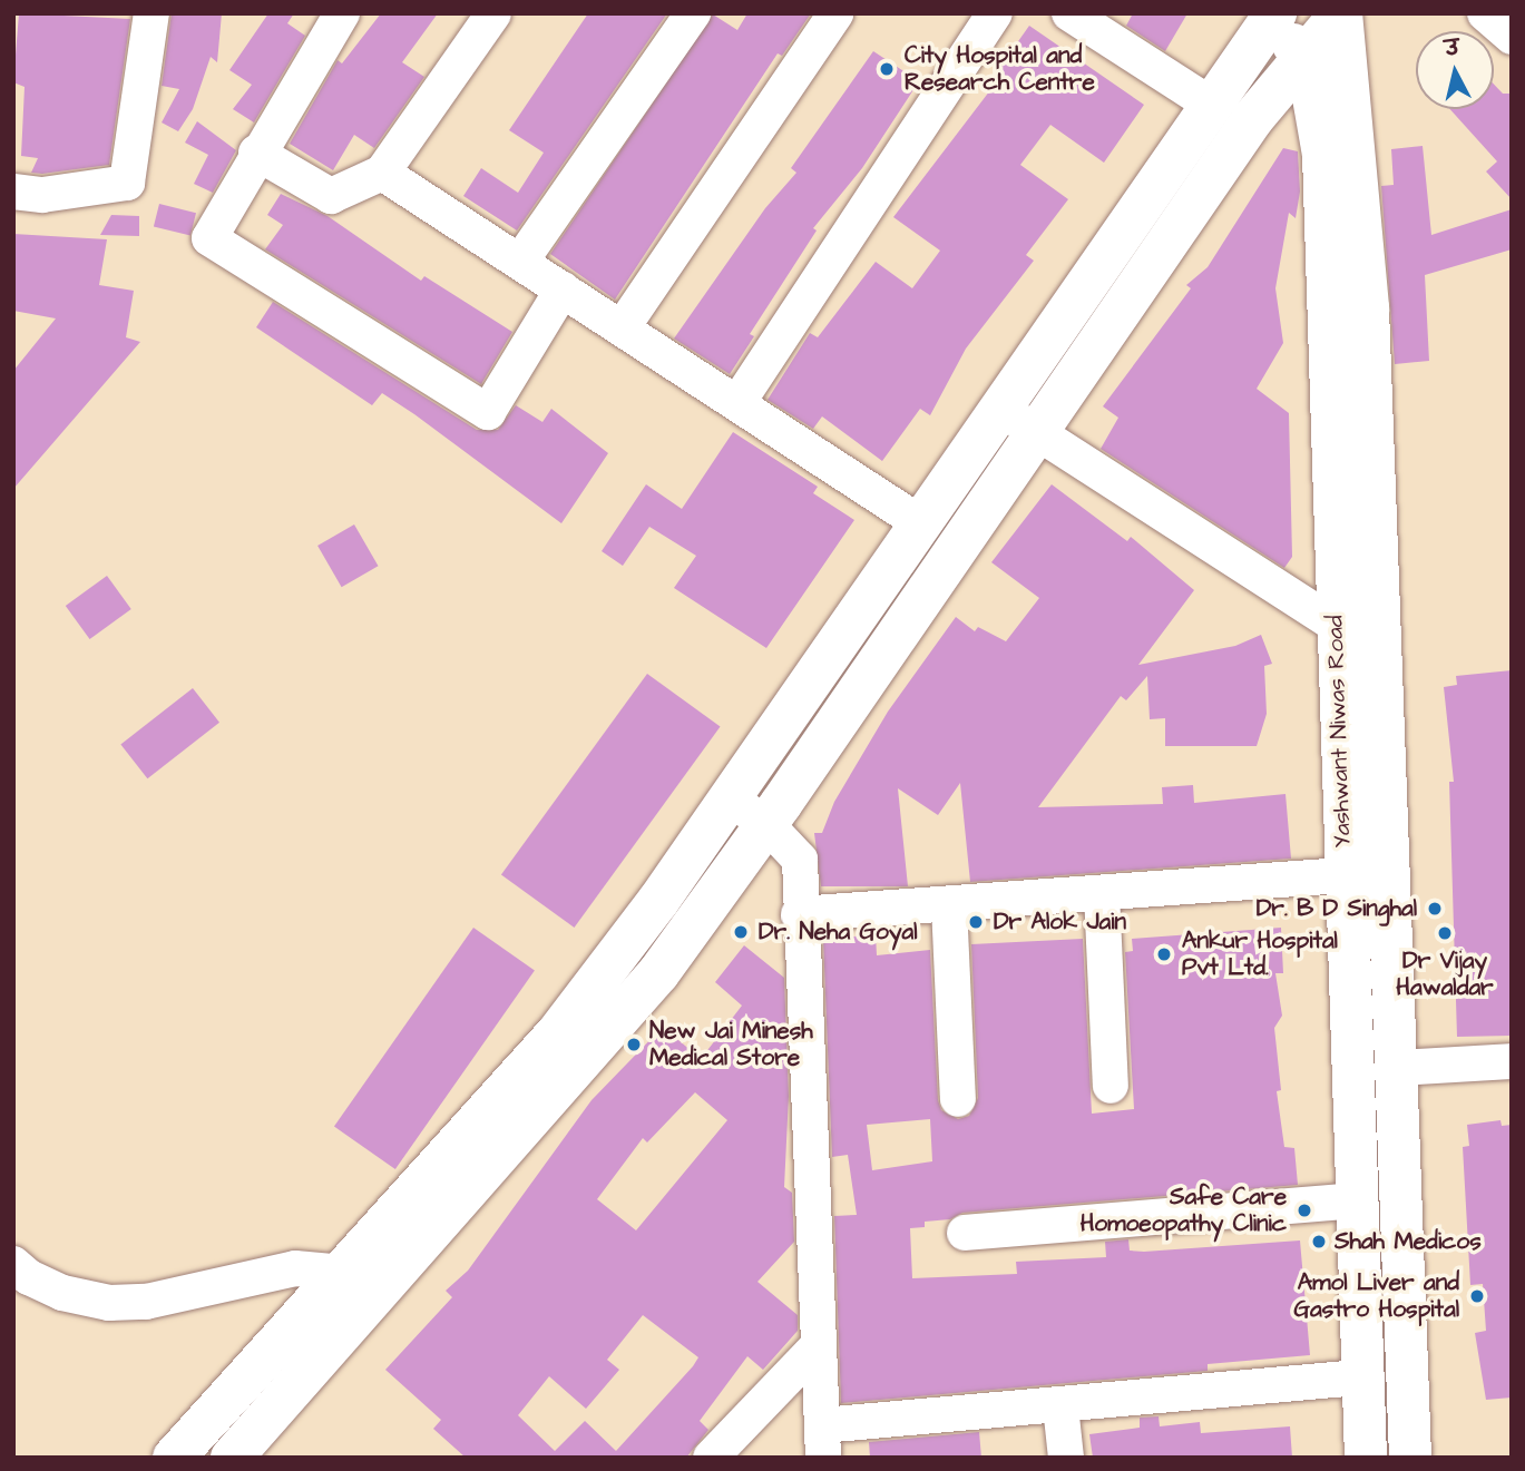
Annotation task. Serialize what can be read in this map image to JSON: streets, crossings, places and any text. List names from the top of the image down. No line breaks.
{"streets":{"main road":["Yashwant Niwas Road"]},"places":["City Hospital and Research Centre","Dr. B D Singhal","Dr Alok Jain","Dr. Neha Goyal","Dr Vijay Hawaldar","Ankur Hospital Pvt Ltd.","New Jai Minesh Medical Store","Safe Care Homoeopathy Clinic","Shah Medicos","Amol Liver and Gastro Hospital"],"north":"top"}
